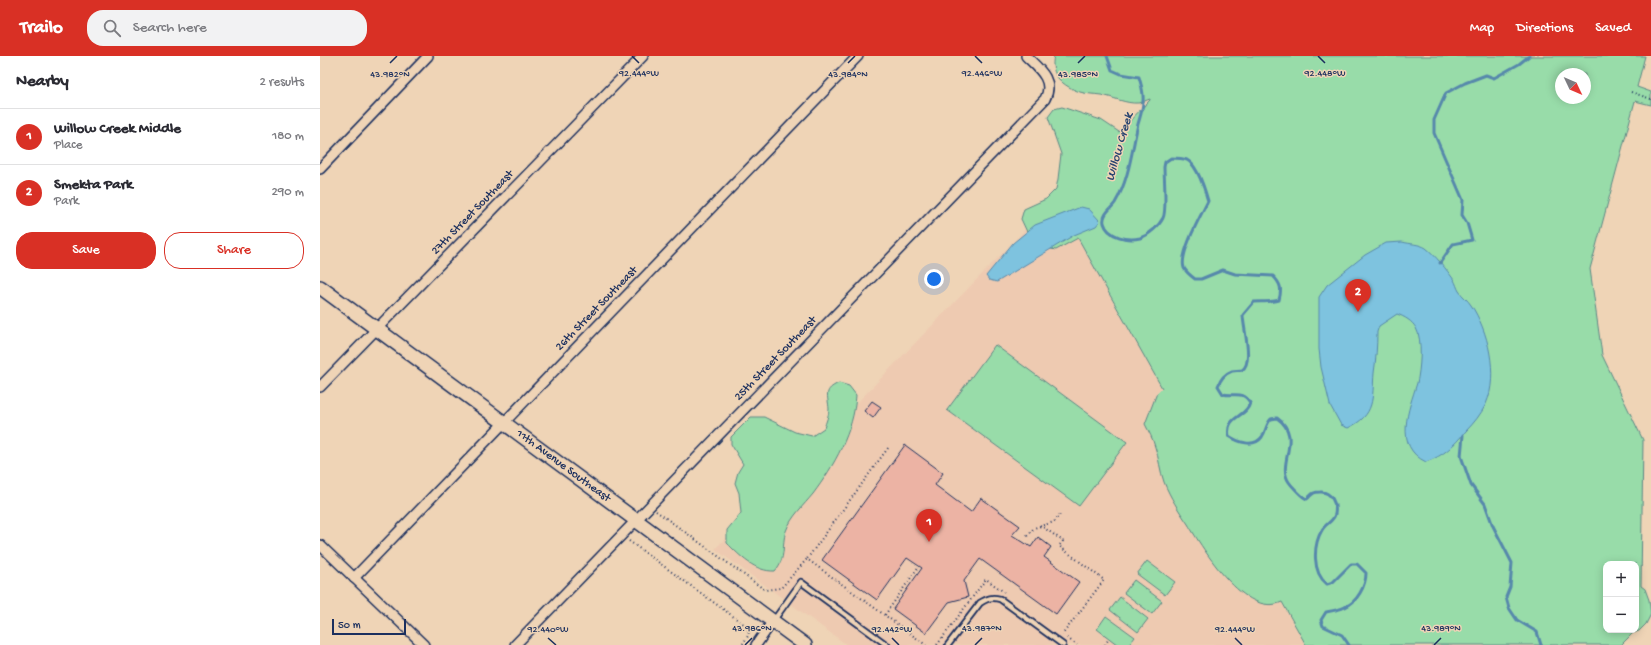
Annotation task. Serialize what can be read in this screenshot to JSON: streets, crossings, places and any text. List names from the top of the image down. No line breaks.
{"streets":{"main road":["11th Avenue Southeast"],"street":["27th Street Southeast","26th Street Southeast","25th Street Southeast"]},"crossings":[["27th Street Southeast","11th Avenue Southeast"],["26th Street Southeast","11th Avenue Southeast"],["25th Street Southeast","11th Avenue Southeast"]],"water":["Willow Creek"],"scale_bar":"50 m","north":"bottom right","page":{"header":"Trailo","search":"Search here","nav":["Map","Directions","Saved"],"heading":["Nearby","2 results"],"list":[{"mark":"1","name":"Willow Creek Middle","note":"Place","value":"180 m"},{"mark":"2","name":"Smekta Park","note":"Park","value":"290 m"}],"buttons":["Save","Share"],"pins":["2","1"],"map_buttons":["+","−"],"scale":"50 m"},"coordinates":["92.444°W","92.446°W","92.448°W","43.984°N","43.982°N","43.985°N","43.986°N","43.987°N","43.989°N","92.440°W","92.442°W"]}
